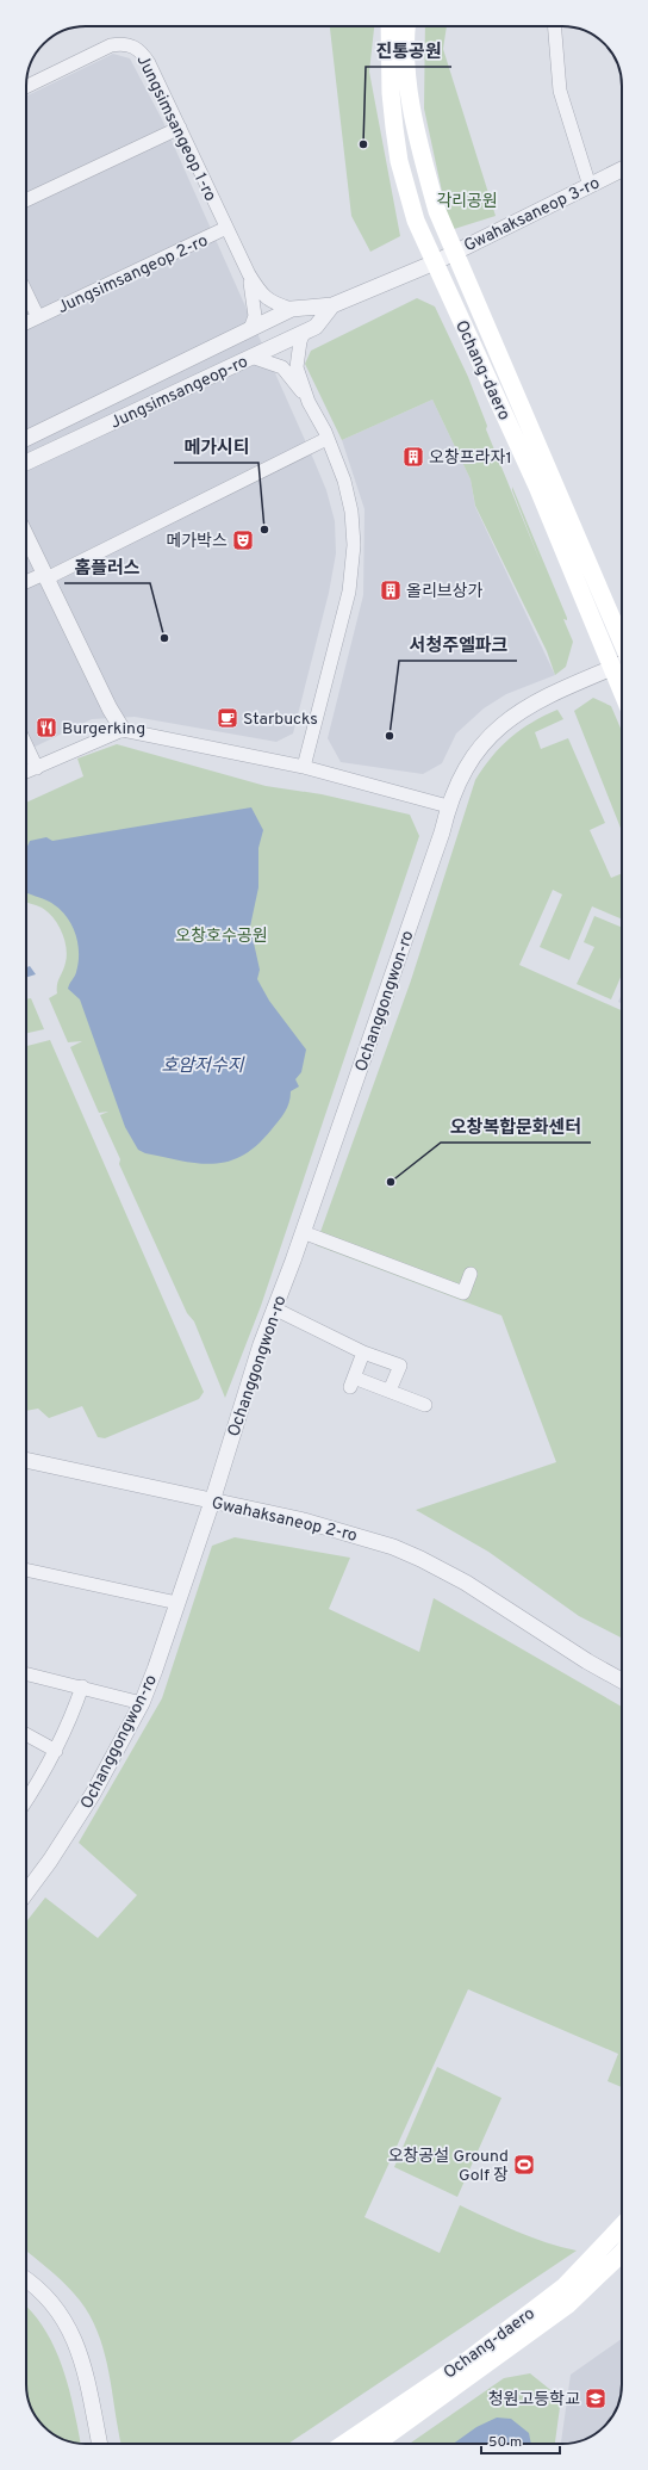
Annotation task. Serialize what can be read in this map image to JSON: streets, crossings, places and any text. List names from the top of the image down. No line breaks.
{"streets":{"main road":["Ochang-daero"],"street":["Jungsimsangeop 1-ro","Gwahaksaneop 3-ro","Jungsimsangeop 2-ro","Jungsimsangeop-ro","Ochanggongwon-ro","Gwahaksaneop 2-ro"]},"crossings":[["Jungsimsangeop 1-ro","Jungsimsangeop 2-ro"],["Gwahaksaneop 3-ro","Ochang-daero"],["Gwahaksaneop 3-ro","Jungsimsangeop-ro"],["Ochang-daero","Jungsimsangeop-ro"],["Ochang-daero","Ochanggongwon-ro"],["Ochanggongwon-ro","Gwahaksaneop 2-ro"]],"water":["호암저수지"],"parks":["각리공원","오창호수공원"],"places":{"other":["진통공원","메가시티","홈플러스","서청주엘파크","오창복합문화센터"],"building":["오창프라자1","올리브상가"],"theatre":["메가박스"],"cafe":["Starbucks"],"restaurant":["Burgerking"],"sports":["오창공설 Ground Golf 장"],"school or university":["청원고등학교"]},"scale_bar":"50 m"}
